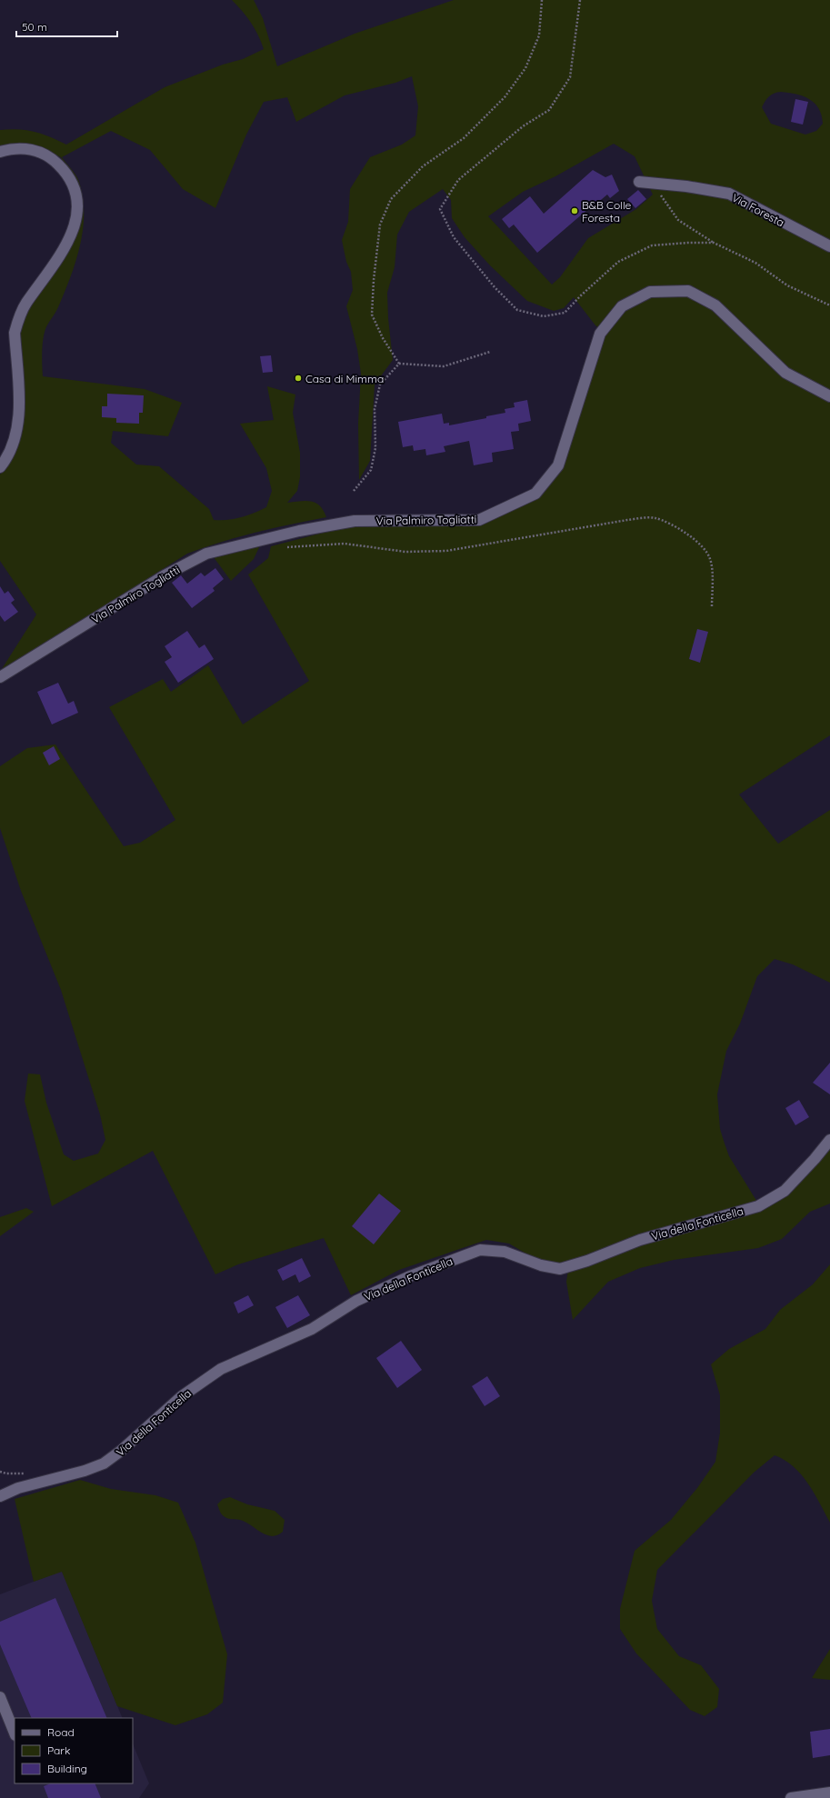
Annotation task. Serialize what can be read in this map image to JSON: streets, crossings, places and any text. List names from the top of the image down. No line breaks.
{"streets":{"street":["Via Foresta","Via Palmiro Togliatti","Via della Fonticella"]},"places":["B&B Colle Foresta","Casa di Mimma"],"legend":["Road","Park","Building"],"scale_bar":"50 m"}
